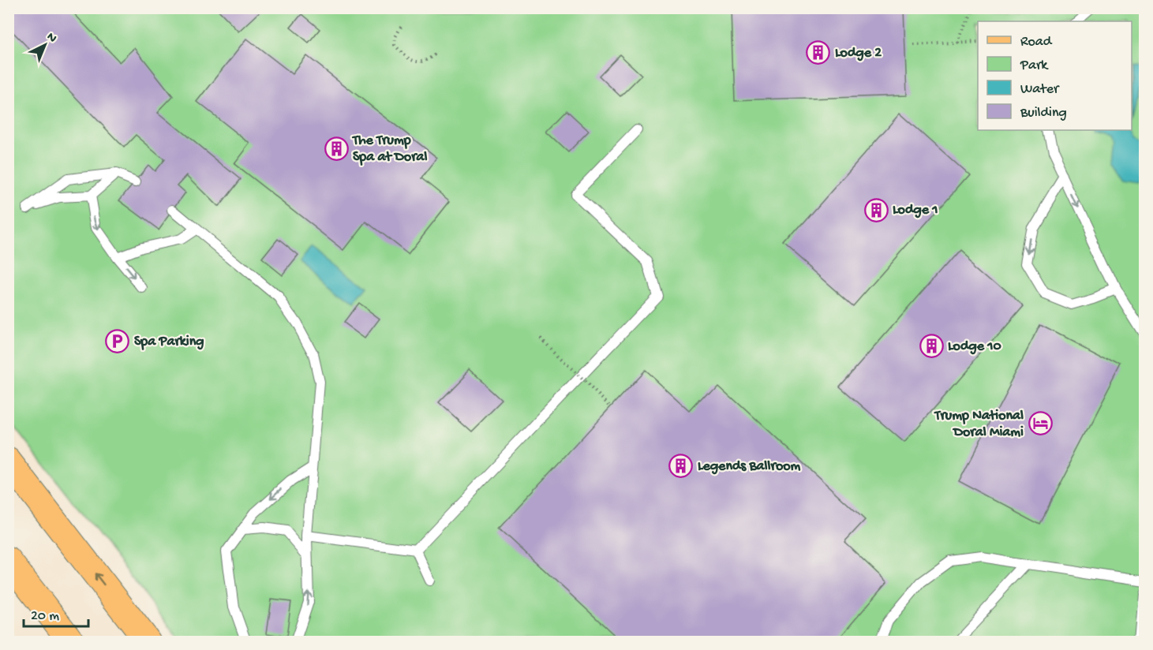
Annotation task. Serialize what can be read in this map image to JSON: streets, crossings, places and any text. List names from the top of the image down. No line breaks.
{"places":{"building":["Lodge 2","The Trump Spa at Doral","Lodge 1","Lodge 10","Legends Ballroom"],"parking":["Spa Parking"],"hotel":["Trump National Doral Miami"]},"legend":["Road","Park","Water","Building"],"scale_bar":"20 m","north":"top right"}
